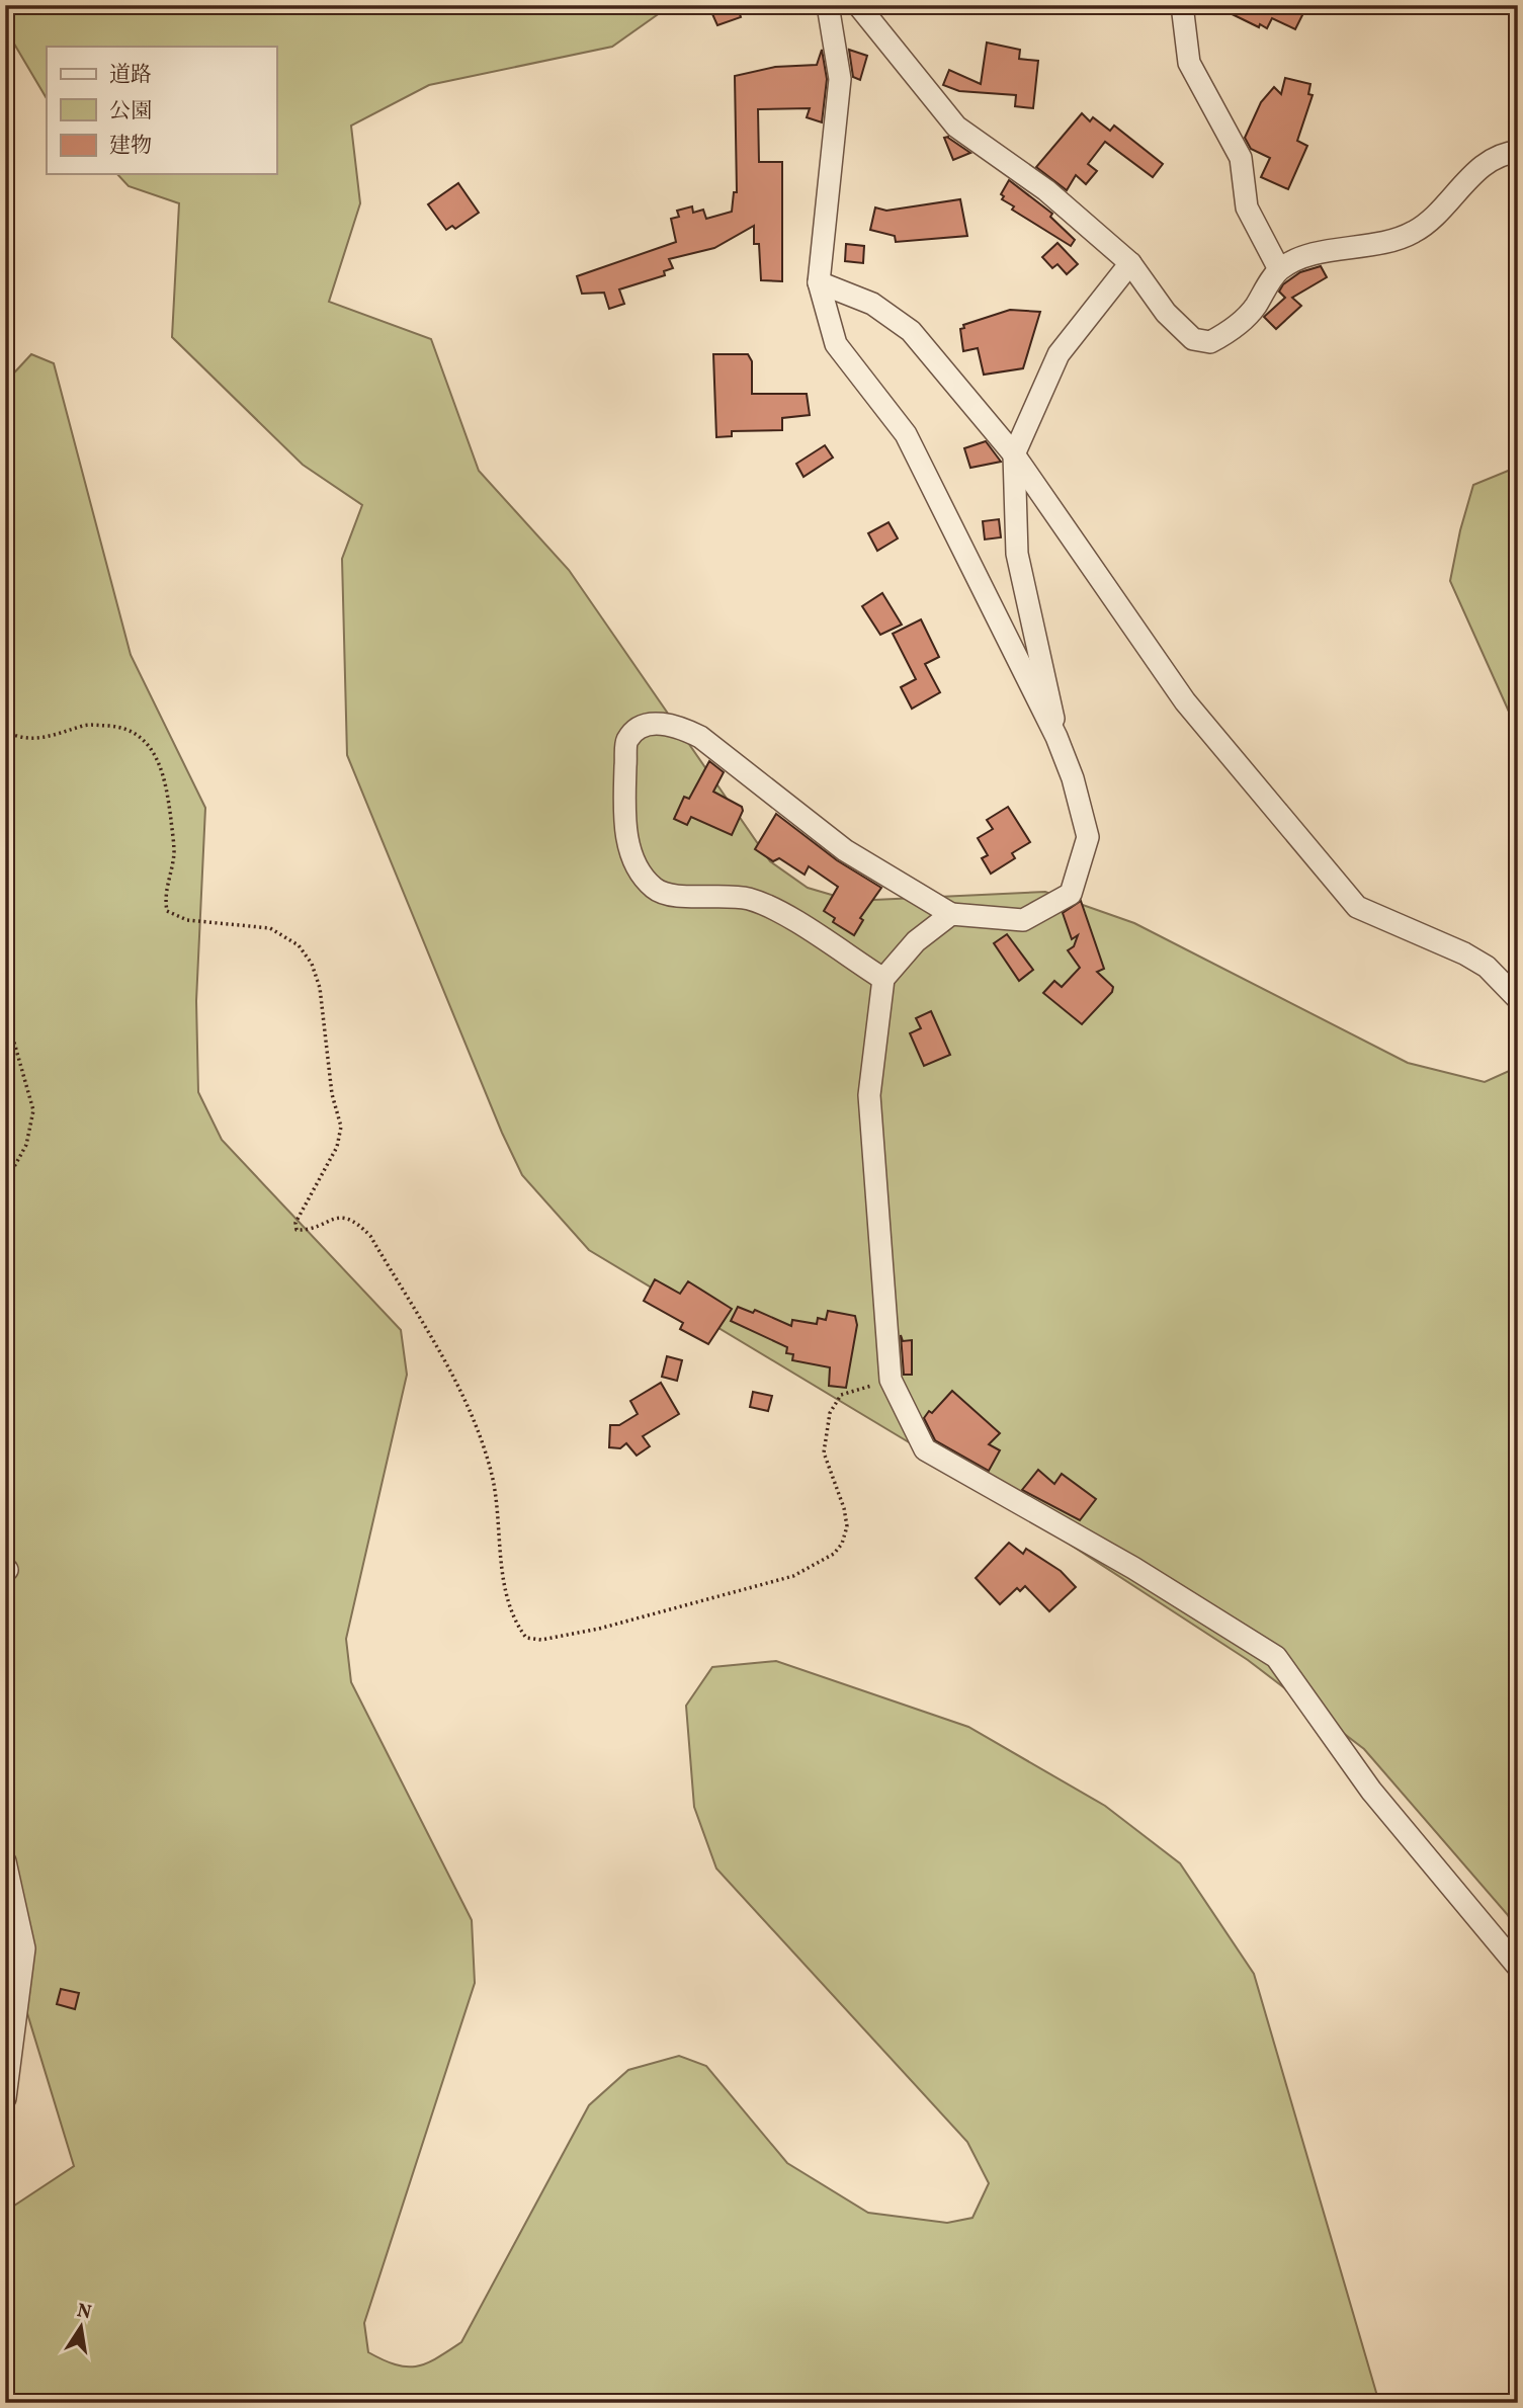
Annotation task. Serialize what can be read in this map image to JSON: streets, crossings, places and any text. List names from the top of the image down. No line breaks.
{"legend":["道路","公園","建物"],"north":"top"}
